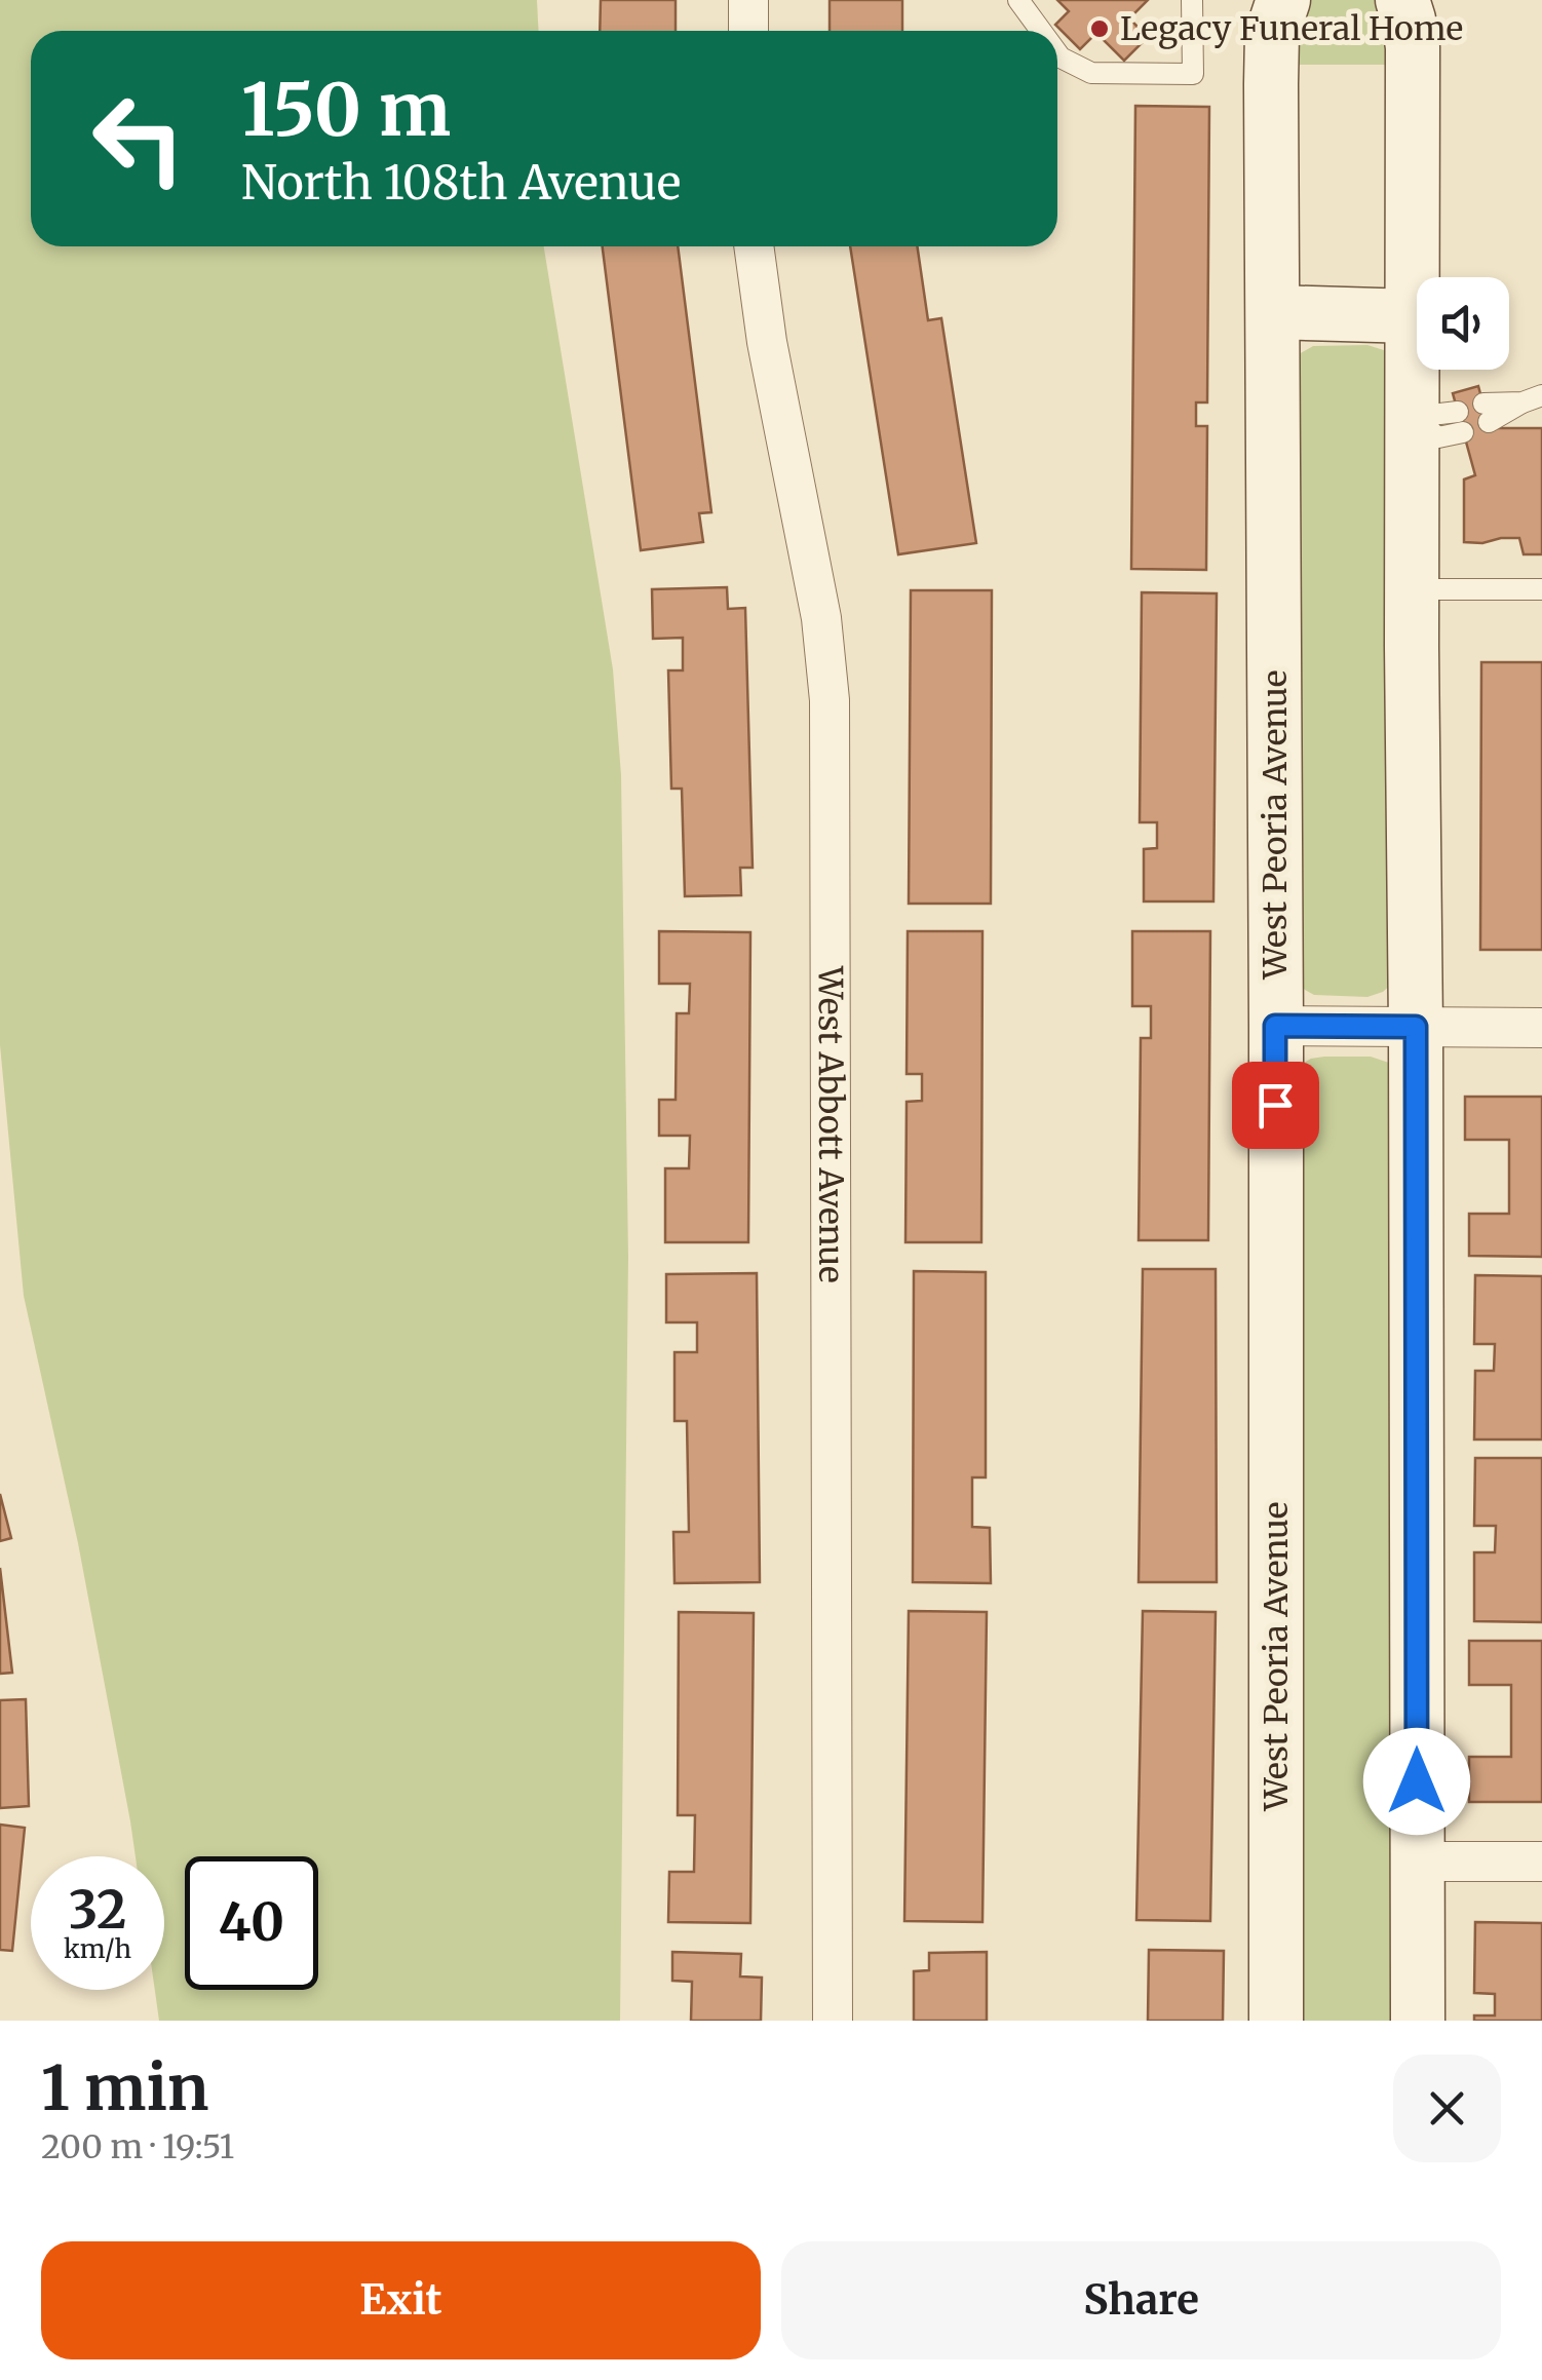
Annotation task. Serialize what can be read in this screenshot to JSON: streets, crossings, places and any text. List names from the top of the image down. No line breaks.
{"streets":{"street":["West Peoria Avenue","West Abbott Avenue"]},"places":["Legacy Funeral Home"],"page":{"turn":["150 m","North 108th Avenue"],"speed":"32 km/h","limit":"40","heading":["1 min","200 m · 19:51"],"buttons":["Exit","Share"]}}
